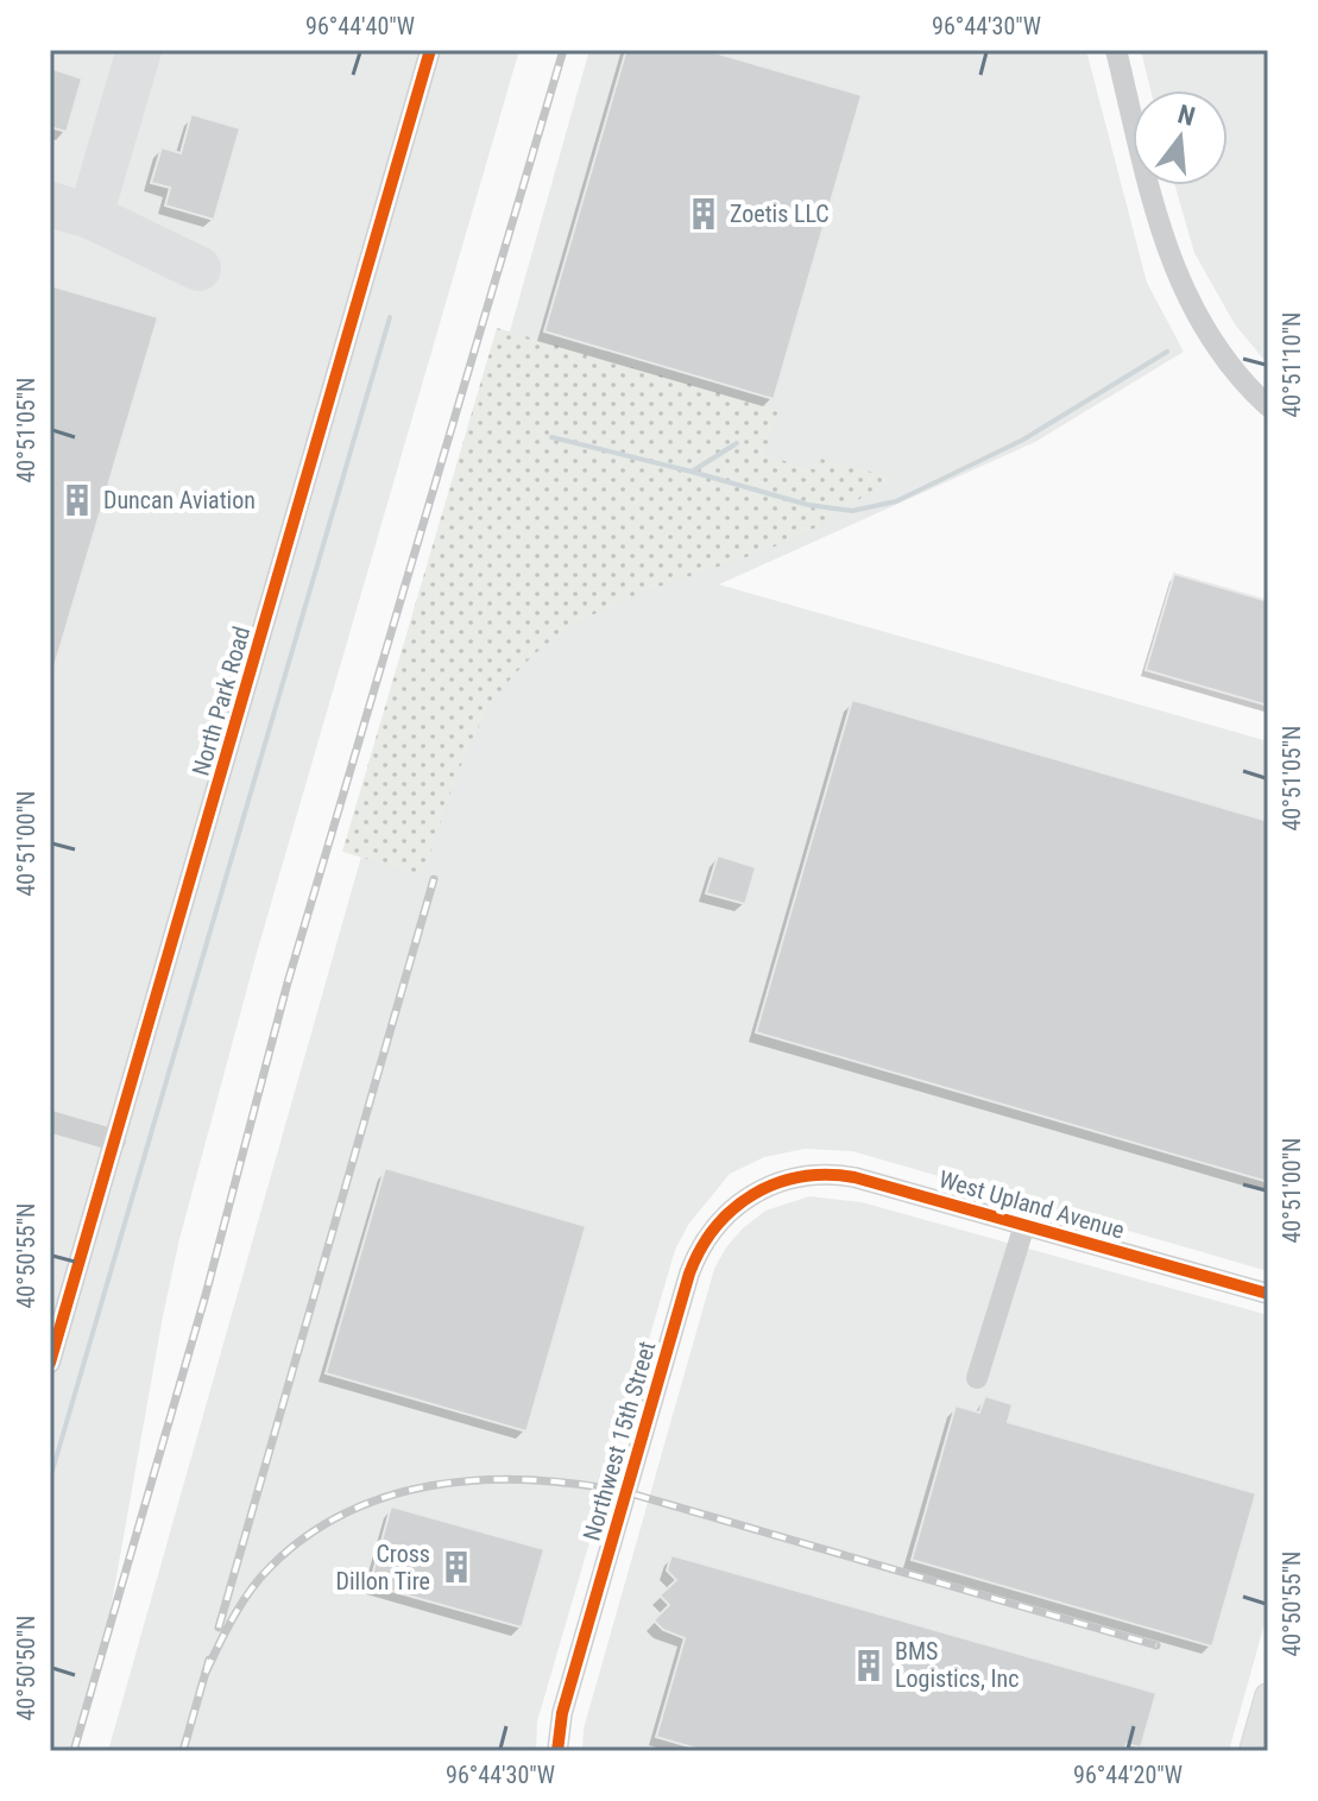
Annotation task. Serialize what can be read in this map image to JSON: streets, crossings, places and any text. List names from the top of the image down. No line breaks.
{"streets":{"street":["North Park Road","West Upland Avenue","Northwest 15th Street"]},"crossings":[["West Upland Avenue","Northwest 15th Street"]],"places":{"building":["Zoetis LLC","Duncan Aviation","Cross Dillon Tire","BMS Logistics, Inc"]},"north":"top","coordinates":["96°44'40\"W","96°44'30\"W","40°51'10\"N","40°51'05\"N","40°51'00\"N","40°50'55\"N","40°50'50\"N","96°44'20\"W"]}
